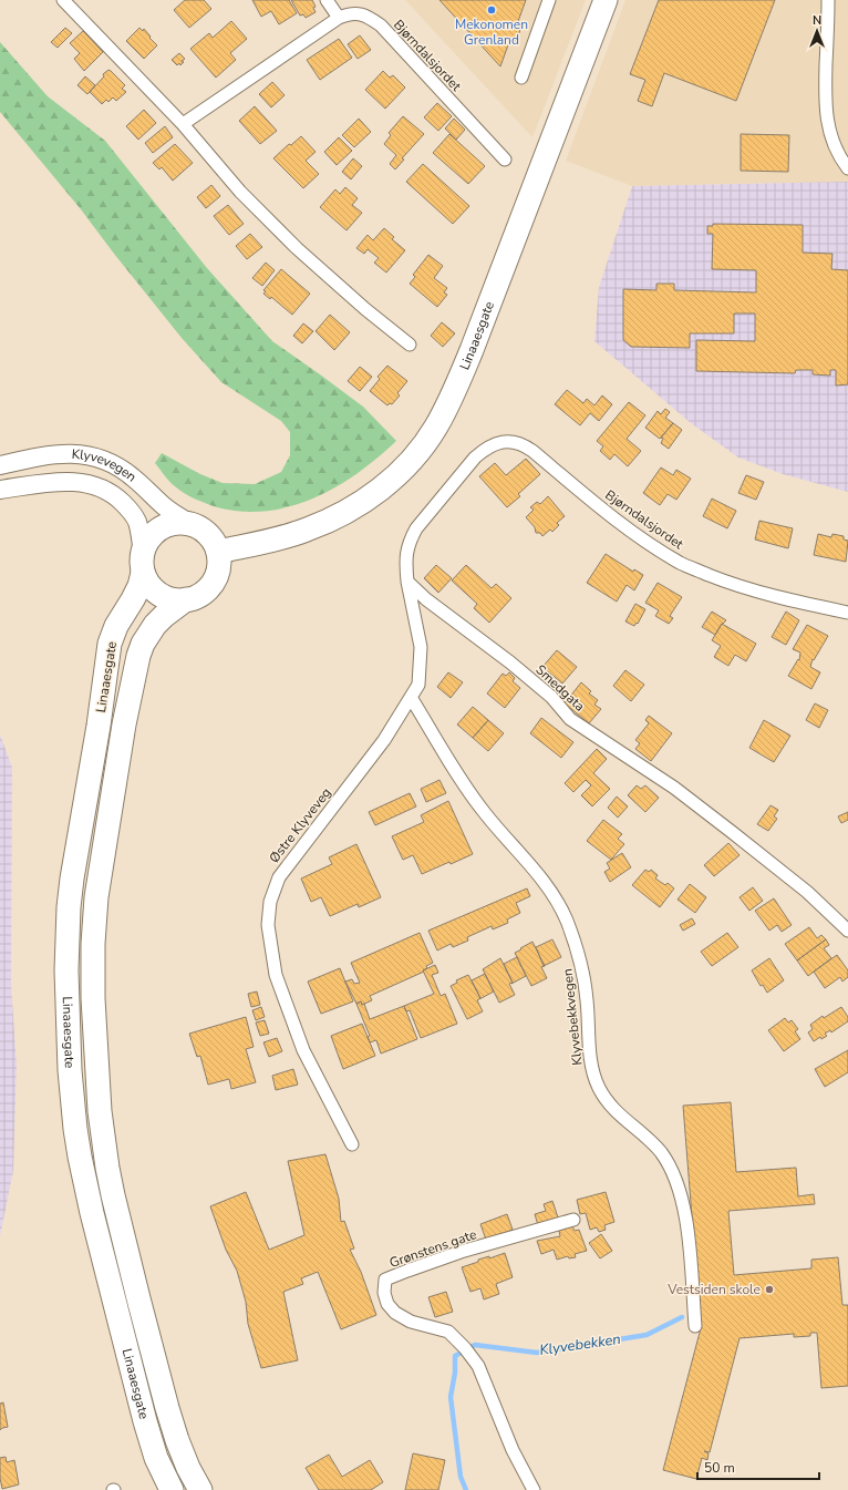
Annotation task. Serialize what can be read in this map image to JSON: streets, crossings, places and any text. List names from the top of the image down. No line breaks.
{"streets":{"highway":["Linaaesgate"],"main road":["Klyvevegen"],"street":["Bjørndalsjordet","Smedgata","Østre Klyveveg","Klyvebekkvegen","Grønstens gate"]},"crossings":[["Bjørndalsjordet","Smedgata"],["Bjørndalsjordet","Østre Klyveveg"],["Linaaesgate","Klyvevegen"],["Smedgata","Østre Klyveveg"],["Østre Klyveveg","Klyvebekkvegen"]],"water":["Klyvebekken"],"places":["Mekonomen Grenland","Vestsiden skole"],"scale_bar":"50 m","north":"top"}
